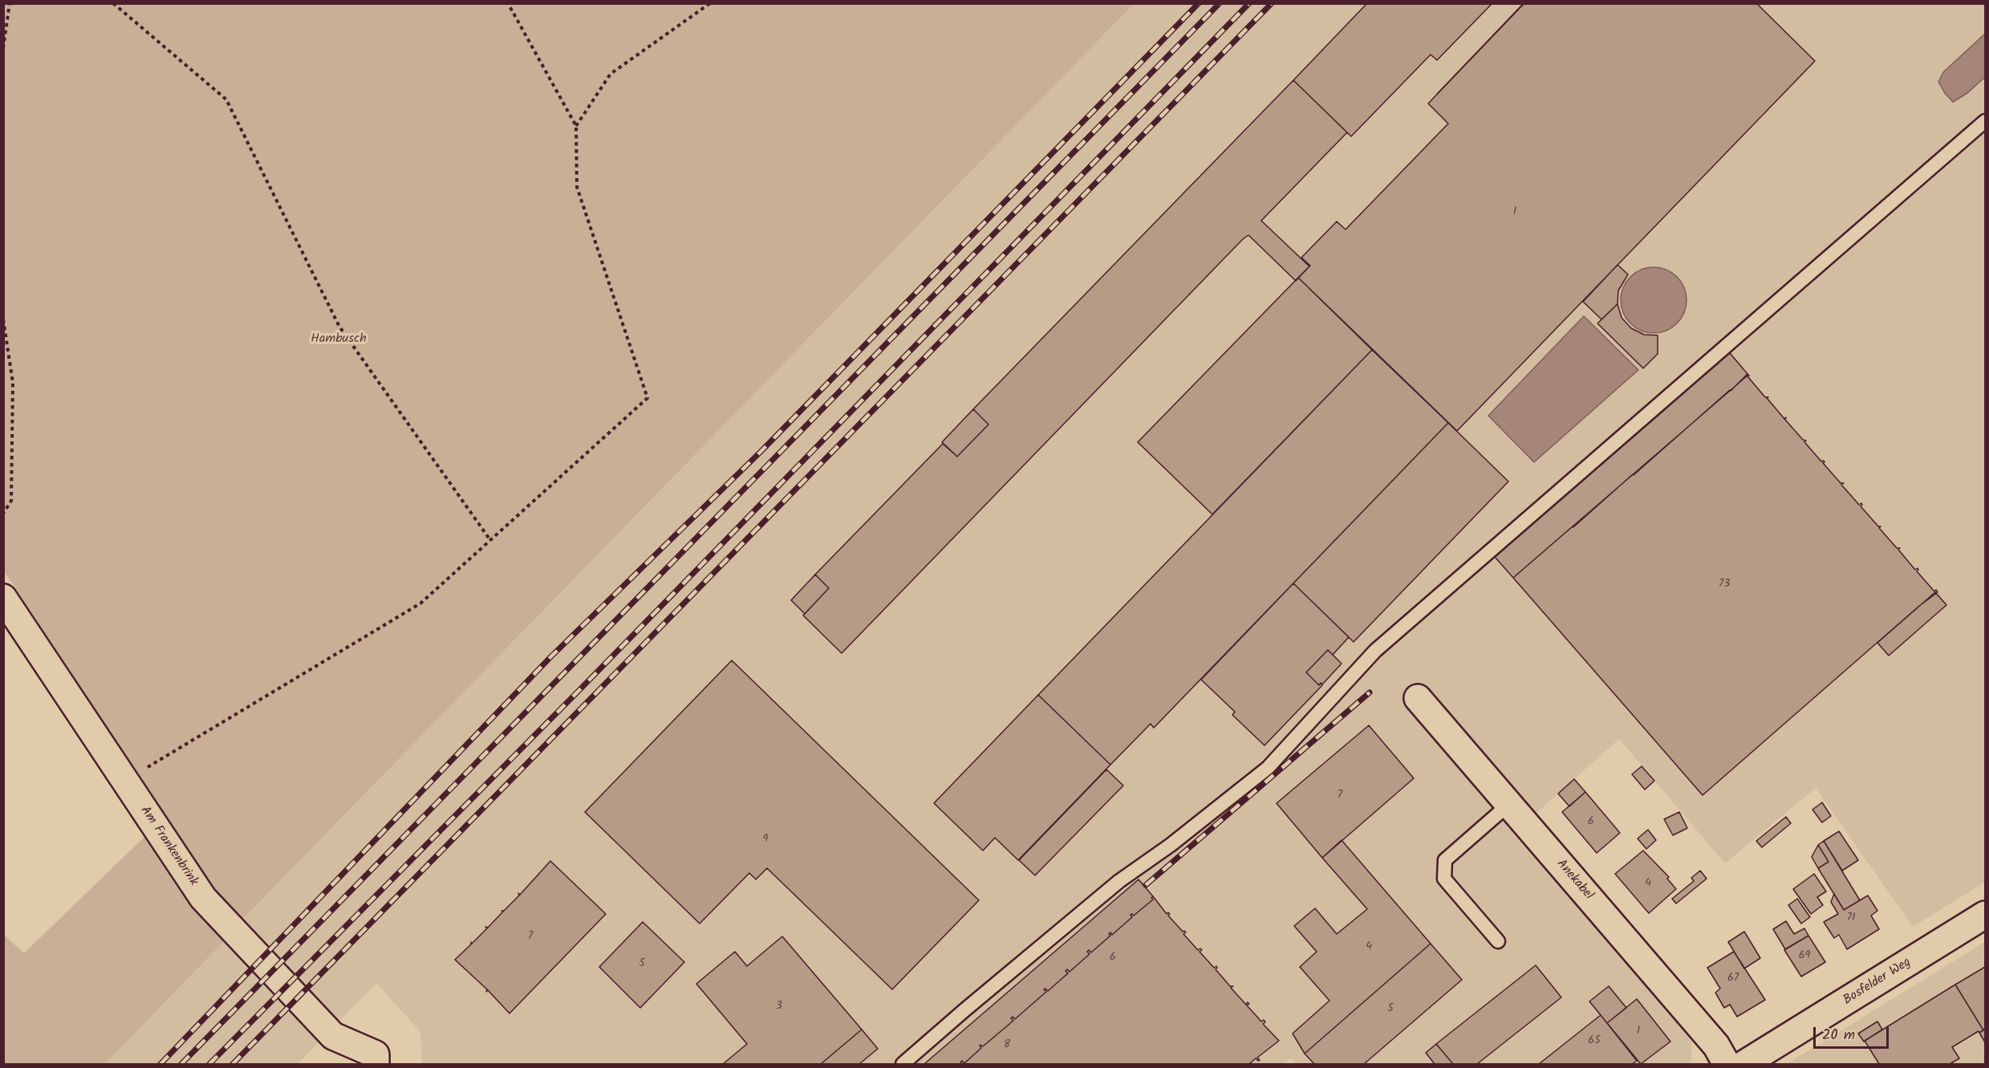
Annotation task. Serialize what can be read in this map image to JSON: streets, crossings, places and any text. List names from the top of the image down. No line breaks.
{"streets":{"street":["Am Frankenbrink","Anekabel","Bosfelder Weg"]},"parks":["Hambusch"],"house_numbers":["1","73","7","6","9","4","71","7","4","69","6","5","67","3","5","1","65","8"],"scale_bar":"20 m"}
